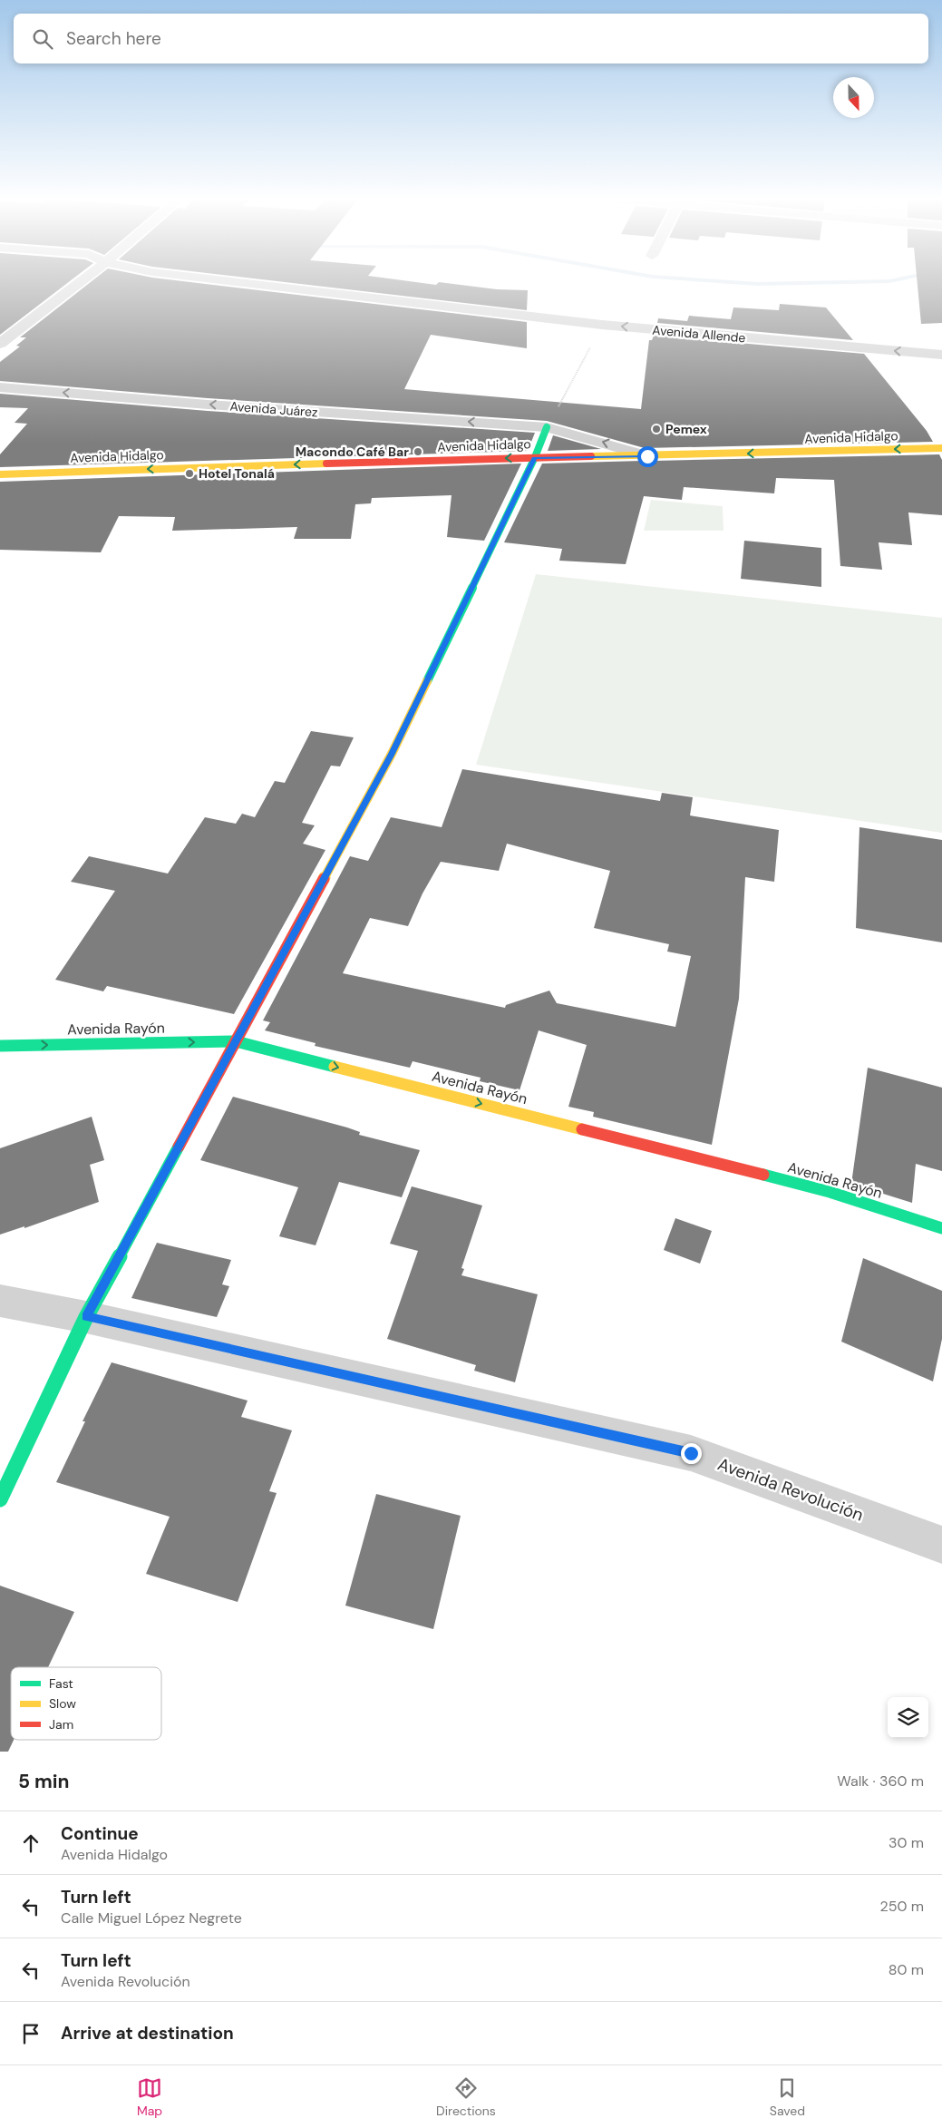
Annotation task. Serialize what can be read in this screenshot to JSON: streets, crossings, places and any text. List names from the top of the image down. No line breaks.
{"streets":{"main road":["Avenida Hidalgo","Avenida Rayón"],"street":["Avenida Allende","Avenida Juárez","Avenida Revolución"]},"crossings":[["Avenida Juárez","Avenida Hidalgo"]],"one_way":["Avenida Allende","Avenida Juárez","Avenida Hidalgo","Avenida Rayón"],"places":["Pemex","Macondo Café Bar","Hotel Tonalá"],"legend":["Fast","Slow","Jam"],"north":"bottom","page":{"search":"Search here","heading":["5 min","Walk · 360 m"],"list":[["Continue","Avenida Hidalgo","30 m"],["Turn left","Calle Miguel López Negrete","250 m"],["Turn left","Avenida Revolución","80 m"],"Arrive at destination"],"nav":["Map","Directions","Saved"]}}
